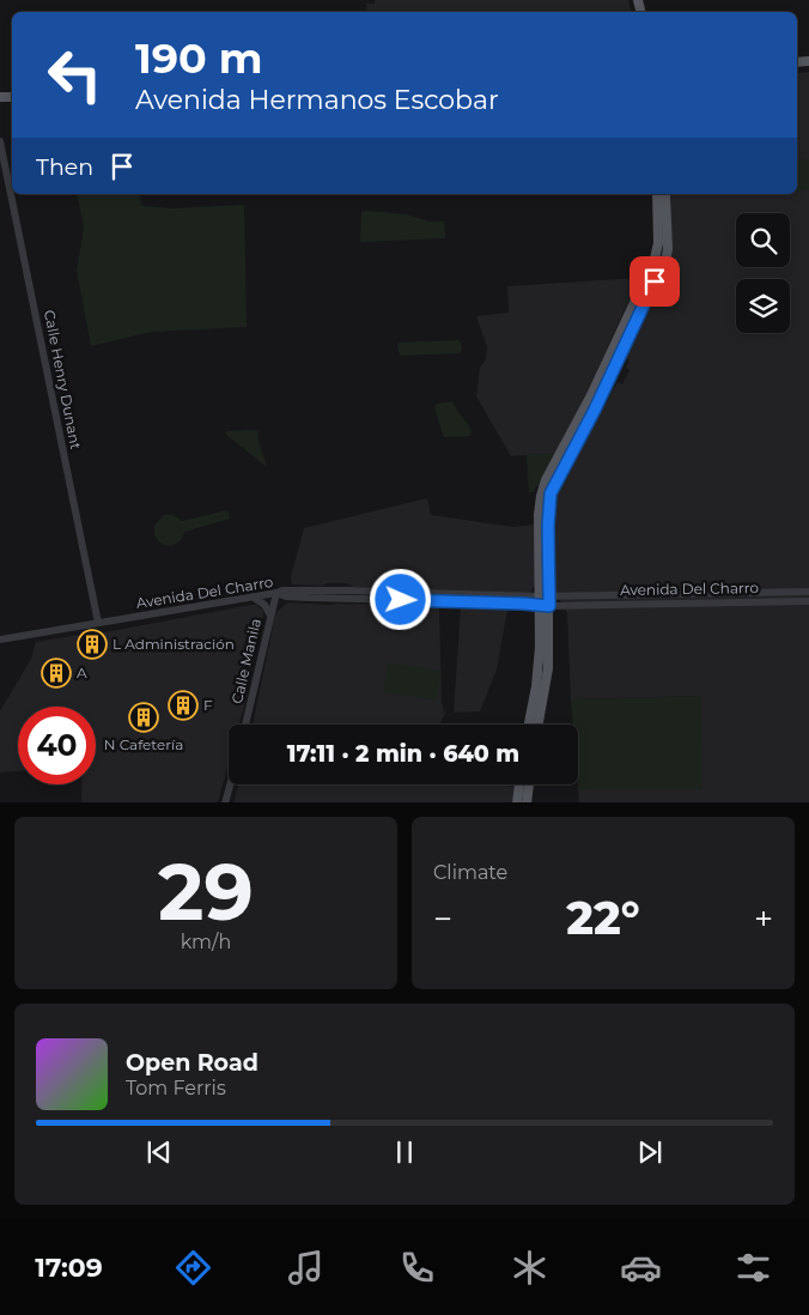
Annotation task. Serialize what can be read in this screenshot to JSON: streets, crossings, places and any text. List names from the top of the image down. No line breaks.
{"streets":{"street":["Calle Henry Dunant","Avenida Del Charro","Calle Manila"]},"crossings":[["Calle Henry Dunant","Avenida Del Charro"],["Avenida Del Charro","Calle Manila"]],"places":{"building":["L Administración","A","F","N Cafetería"]},"page":{"turn":["190 m","Avenida Hermanos Escobar"],"then":"Then","limit":"40","trip":"17:11 · 2 min · 640 m","tile":[["29","km/h"],"Climate"],"heat":["−","22°","+"],"song":["Open Road","Tom Ferris"],"tabs":"17:09"}}
